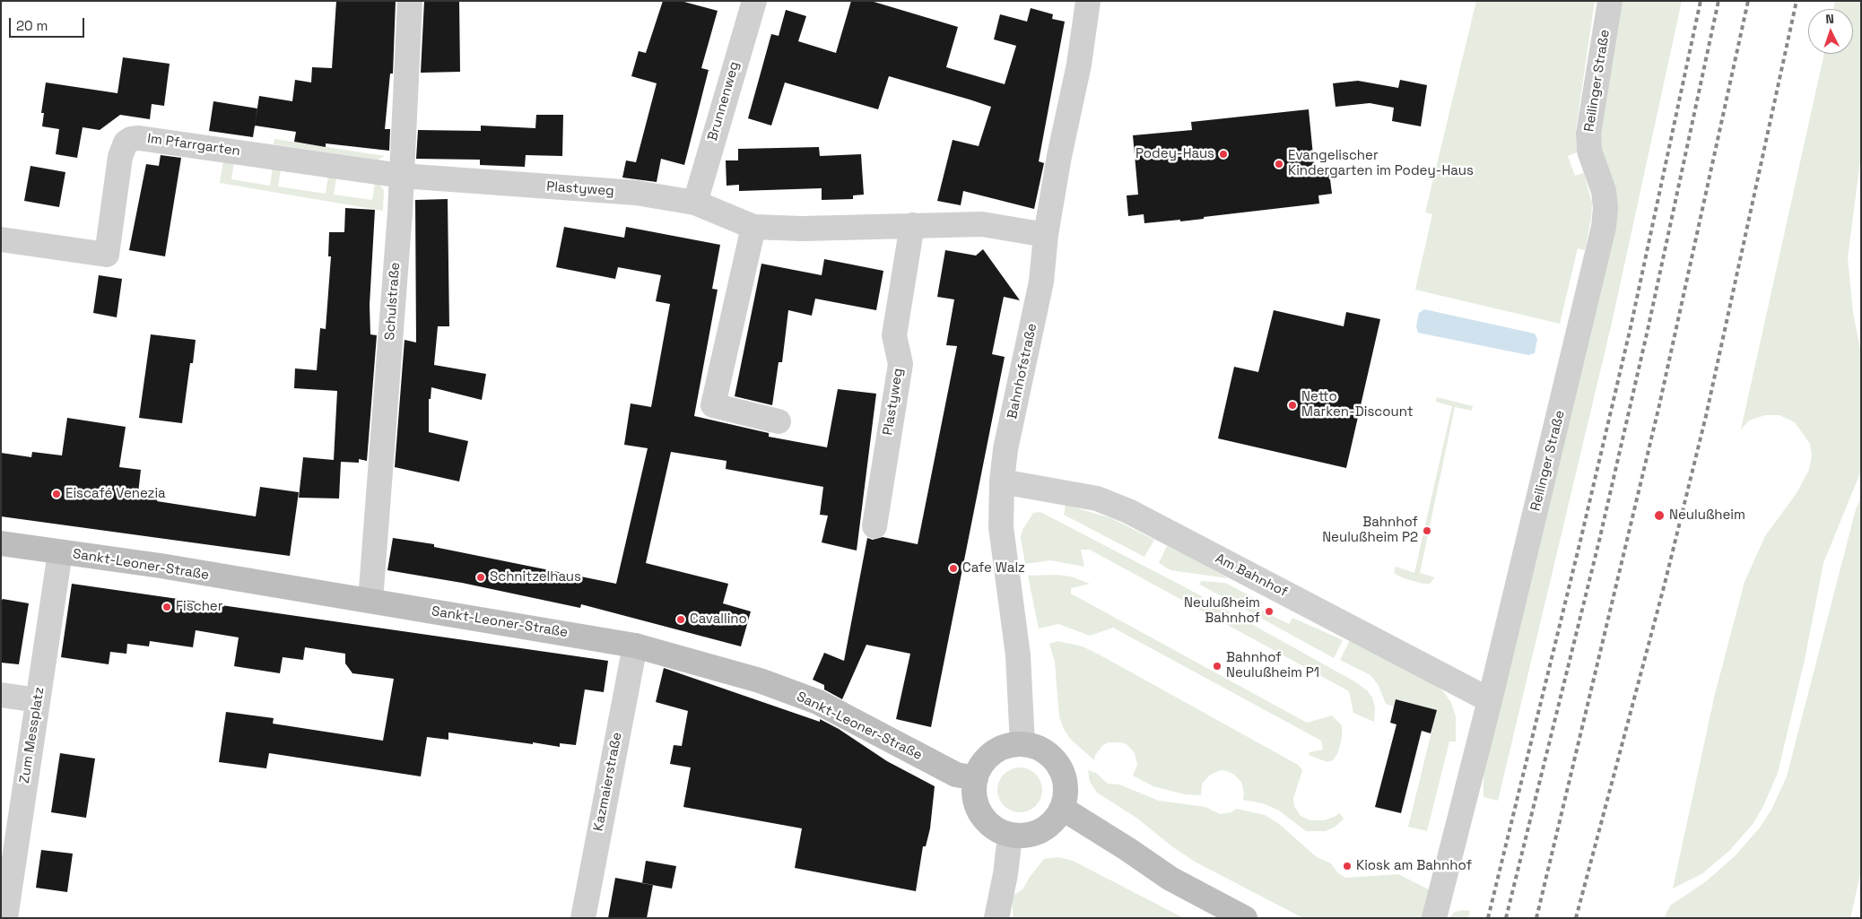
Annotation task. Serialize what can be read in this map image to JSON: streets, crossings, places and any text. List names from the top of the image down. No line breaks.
{"streets":{"street":["Reilinger Straße","Brunnenweg","Im Pfarrgarten","Plastyweg","Schulstraße","Bahnhofstraße","Sankt-Leoner-Straße","Am Bahnhof","Zum Messplatz","Kazmaierstraße"]},"crossings":[["Reilinger Straße","Am Bahnhof"],["Brunnenweg","Plastyweg"],["Im Pfarrgarten","Plastyweg"],["Im Pfarrgarten","Schulstraße"],["Plastyweg","Schulstraße"],["Plastyweg","Bahnhofstraße"],["Schulstraße","Sankt-Leoner-Straße"],["Bahnhofstraße","Sankt-Leoner-Straße"],["Bahnhofstraße","Am Bahnhof"],["Sankt-Leoner-Straße","Zum Messplatz"],["Sankt-Leoner-Straße","Kazmaierstraße"]],"places":["Podey-Haus","Evangelischer Kindergarten im Podey-Haus","Netto Marken-Discount","Eiscafé Venezia","Neulußheim","Bahnhof Neulußheim P2","Cafe Walz","Schnitzelhaus","Fischer","Neulußheim Bahnhof","Cavallino","Bahnhof Neulußheim P1","Kiosk am Bahnhof"],"scale_bar":"20 m","north":"top"}
